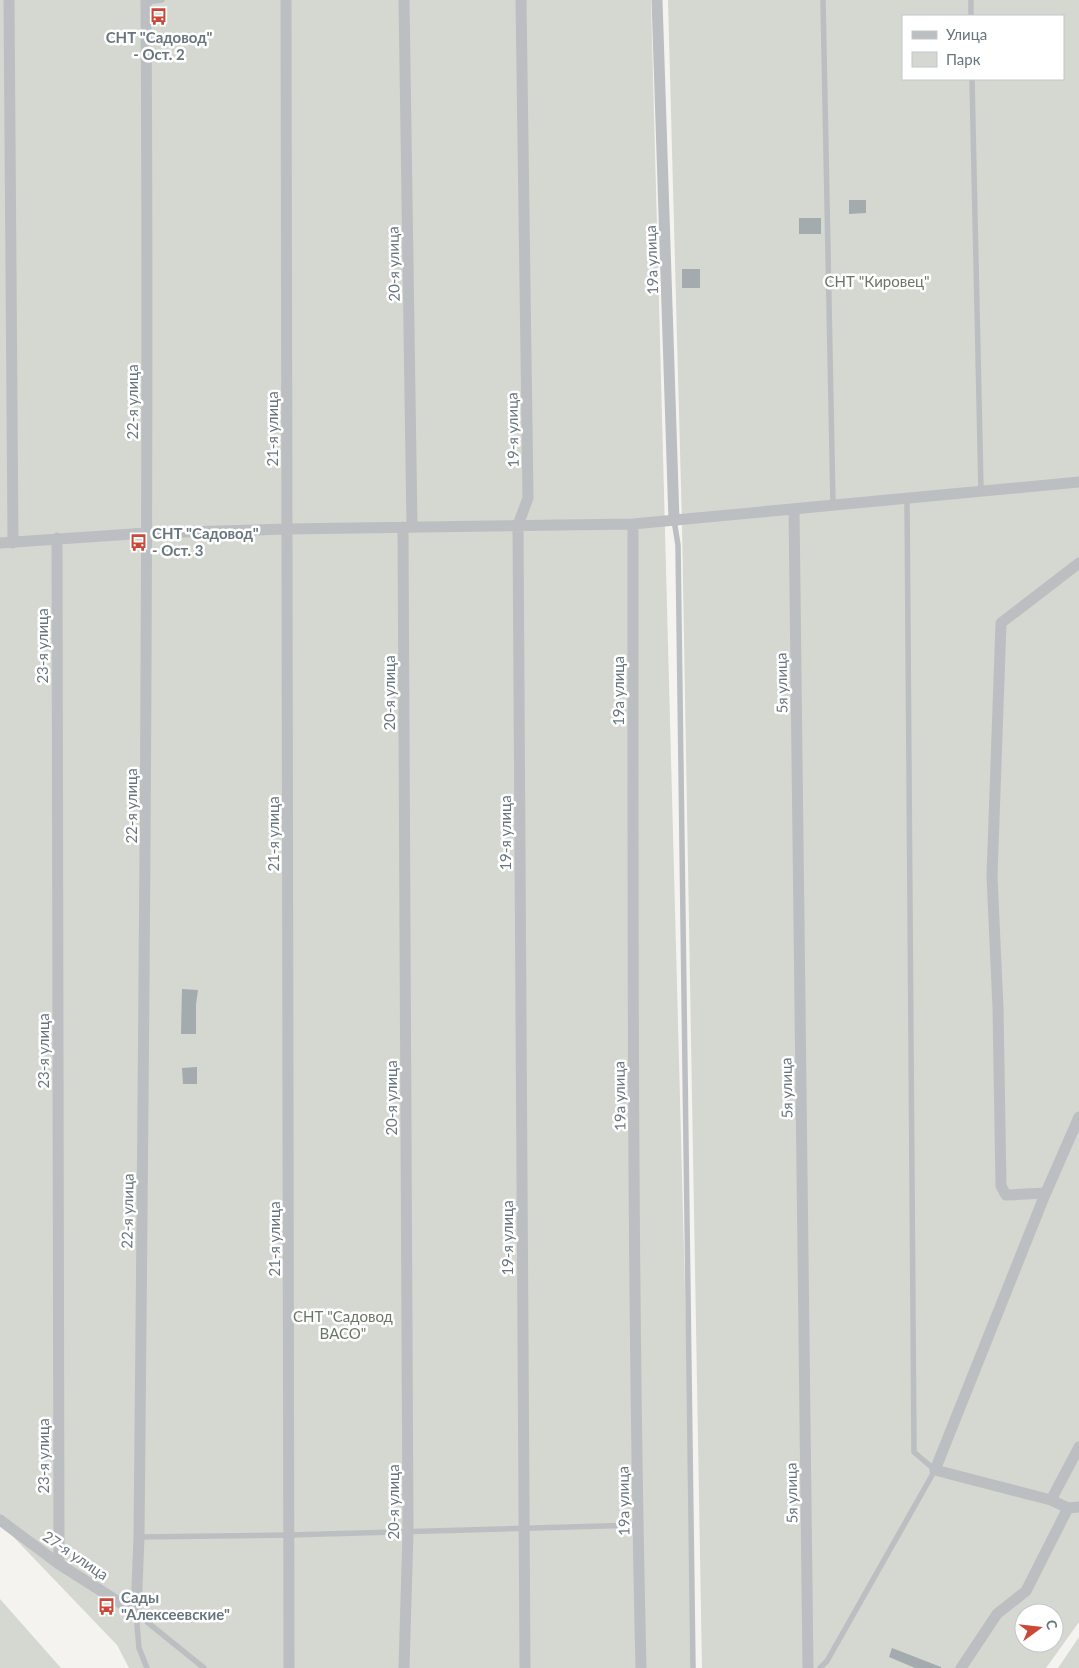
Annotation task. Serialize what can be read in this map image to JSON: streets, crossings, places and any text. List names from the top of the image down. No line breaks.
{"streets":{"street":["19а улица","20-я улица","22-я улица","21-я улица","19-я улица","23-я улица","5я улица","27-я улица"]},"crossings":[["22-я улица","27-я улица"],["23-я улица","27-я улица"]],"parks":["СНТ \"Кировец\"","СНТ \"Садовод ВАСО\""],"places":{"bus stop":["СНТ \"Садовод\" - Ост. 2","СНТ \"Садовод\" - Ост. 3","Сады \"Алексеевские\""]},"legend":["Улица","Парк"],"north":"right"}
